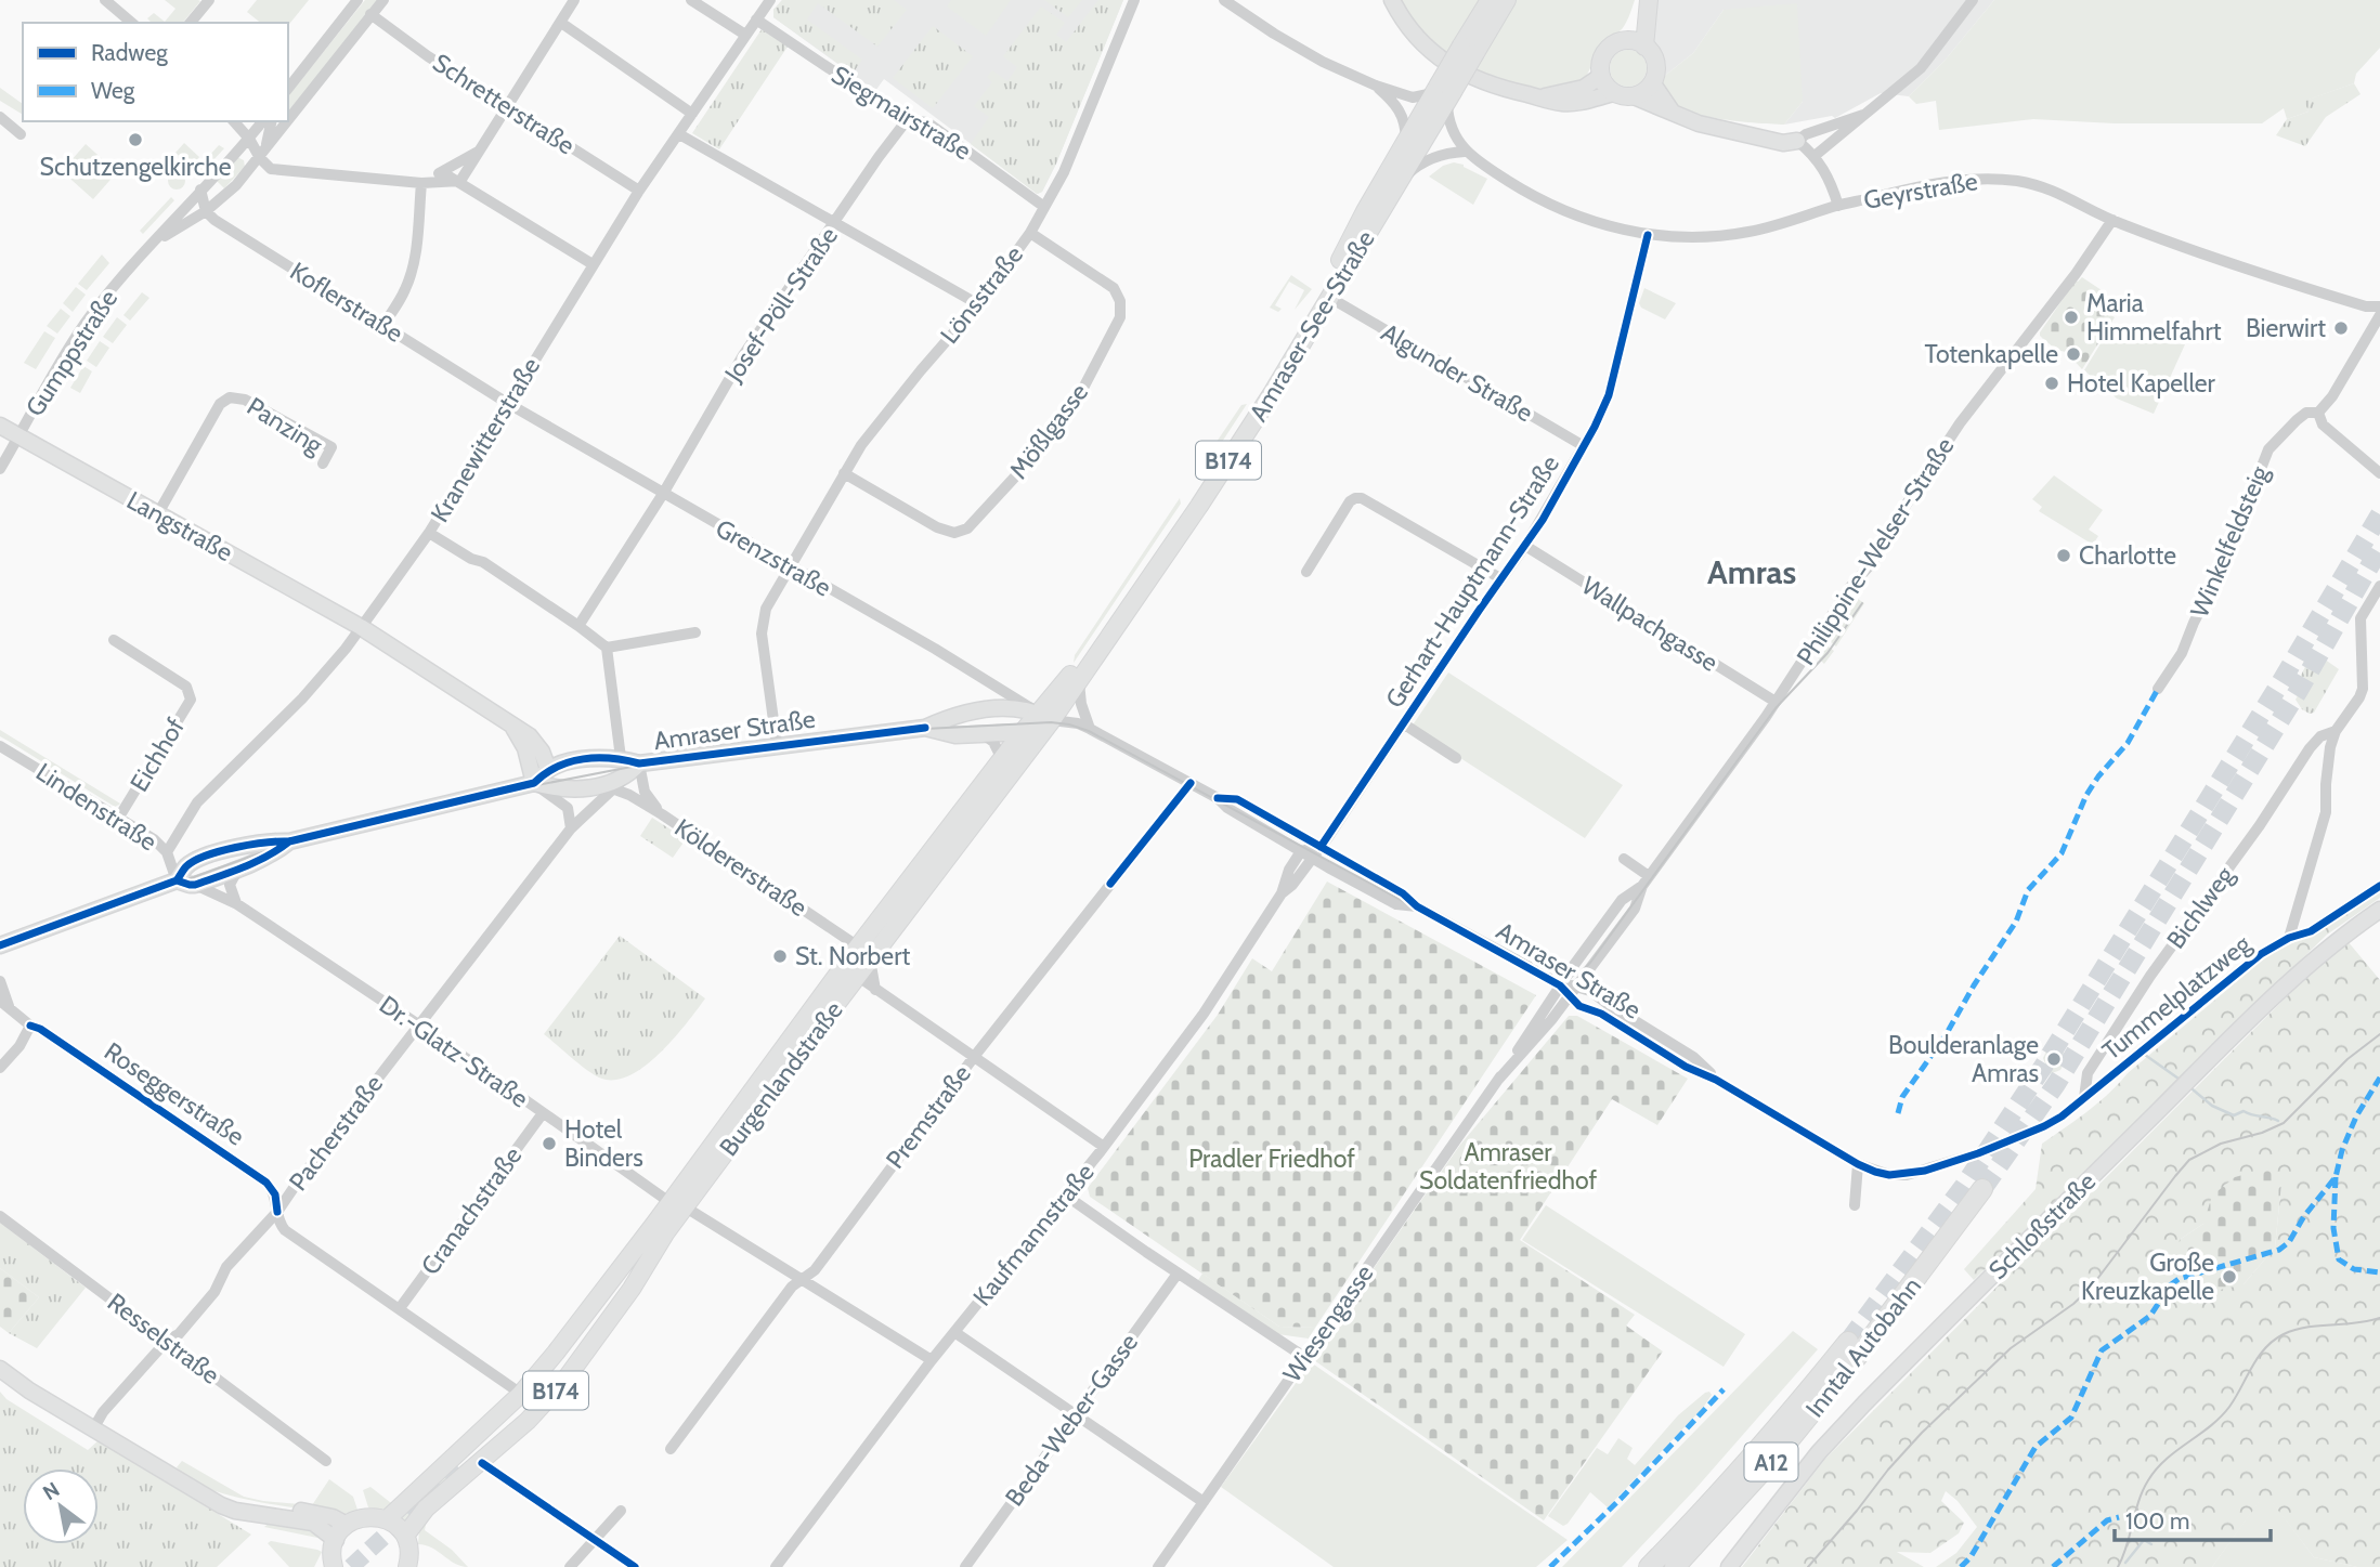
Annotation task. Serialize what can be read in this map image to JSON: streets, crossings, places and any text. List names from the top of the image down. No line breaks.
{"streets":{"highway":["Inntal Autobahn","A12"],"main road":["Amraser-See-Straße","B174","Burgenlandstraße"],"street":["Schretterstraße","Siegmairstraße","Geyrstraße","Lönsstraße","Koflerstraße","Josef-Pöll-Straße","Gumppstraße","Algunder Straße","Panzing","Mößlgasse","Kranewitterstraße","Langstraße","Winkelfeldsteig","Philippine-Welser-Straße","Grenzstraße","Gerhart-Hauptmann-Straße","Wallpachgasse","Amraser Straße","Eichhof","Lindenstraße","Köldererstraße","Bichlweg","Tummelplatzweg","Dr.-Glatz-Straße","Roseggerstraße","Premstraße","Pacherstraße","Cranachstraße","Schloßstraße","Kaufmannstraße","Wiesengasse","Resselstraße","Beda-Weber-Gasse"]},"crossings":[["Schretterstraße","Gumppstraße"],["Schretterstraße","Kranewitterstraße"],["Siegmairstraße","Lönsstraße"],["Siegmairstraße","Josef-Pöll-Straße"],["Siegmairstraße","Kranewitterstraße"],["Geyrstraße","Philippine-Welser-Straße"],["Geyrstraße","Gerhart-Hauptmann-Straße"],["Lönsstraße","Mößlgasse"],["Lönsstraße","Grenzstraße"],["Lönsstraße","Amraser Straße"],["Koflerstraße","Gumppstraße"],["Koflerstraße","Kranewitterstraße"],["Koflerstraße","Grenzstraße"],["Josef-Pöll-Straße","Grenzstraße"],["Amraser-See-Straße","Algunder Straße"],["Amraser-See-Straße","Grenzstraße"],["Amraser-See-Straße","Amraser Straße"],["Amraser-See-Straße","Burgenlandstraße"],["Gumppstraße","Langstraße"],["Algunder Straße","Gerhart-Hauptmann-Straße"],["Panzing","Langstraße"],["Kranewitterstraße","Langstraße"],["Kranewitterstraße","Grenzstraße"],["Kranewitterstraße","Lindenstraße"],["B174","Burgenlandstraße"],["B174","Roseggerstraße"],["Langstraße","Amraser Straße"],["Philippine-Welser-Straße","Wallpachgasse"],["Philippine-Welser-Straße","Amraser Straße"],["Philippine-Welser-Straße","Wiesengasse"],["Grenzstraße","Amraser Straße"],["Grenzstraße","Burgenlandstraße"],["Gerhart-Hauptmann-Straße","Wallpachgasse"],["Gerhart-Hauptmann-Straße","Amraser Straße"],["Gerhart-Hauptmann-Straße","Kaufmannstraße"],["Amraser Straße","Lindenstraße"],["Amraser Straße","Köldererstraße"],["Amraser Straße","Dr.-Glatz-Straße"],["Amraser Straße","Burgenlandstraße"],["Amraser Straße","Premstraße"],["Amraser Straße","Pacherstraße"],["Amraser Straße","Kaufmannstraße"],["Amraser Straße","Wiesengasse"],["Eichhof","Lindenstraße"],["Köldererstraße","Burgenlandstraße"],["Köldererstraße","Pacherstraße"],["Bichlweg","Tummelplatzweg"],["Dr.-Glatz-Straße","Burgenlandstraße"],["Dr.-Glatz-Straße","Premstraße"],["Dr.-Glatz-Straße","Pacherstraße"],["Dr.-Glatz-Straße","Cranachstraße"],["Dr.-Glatz-Straße","Kaufmannstraße"],["Roseggerstraße","Pacherstraße"],["Roseggerstraße","Cranachstraße"],["Pacherstraße","Resselstraße"]],"districts":["Amras"],"parks":["Amraser Soldatenfriedhof","Pradler Friedhof"],"places":["Schutzengelkirche","Maria Himmelfahrt","Bierwirt","Totenkapelle","Hotel Kapeller","Charlotte","St. Norbert","Boulderanlage Amras","Hotel Binders","Große Kreuzkapelle"],"legend":["Radweg","Weg"],"scale_bar":"100 m","north":"top left"}
